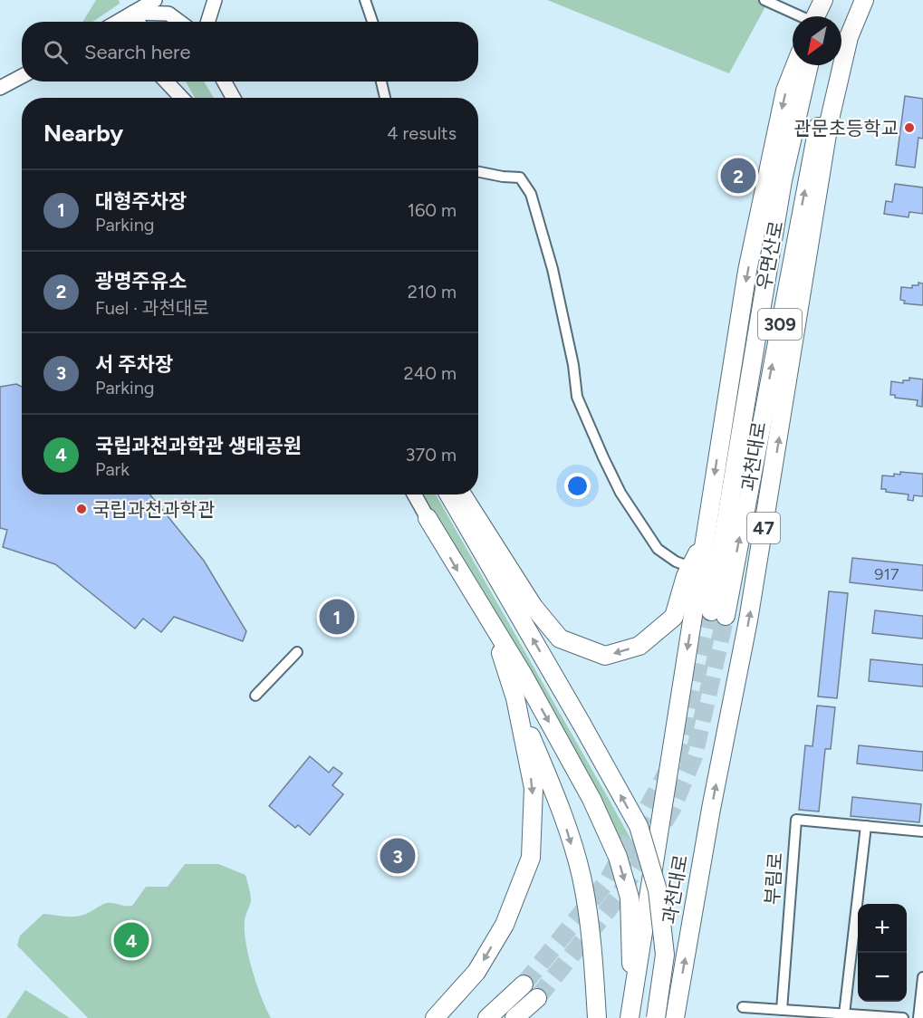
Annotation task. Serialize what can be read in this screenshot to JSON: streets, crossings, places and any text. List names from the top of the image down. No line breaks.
{"streets":{"highway":["우면산로","309","과천대로","47"],"street":["부림로"]},"crossings":[["우면산로","과천대로"]],"places":["관문초등학교","국립과천과학관"],"house_numbers":["917"],"north":"bottom left","page":{"search":"Search here","heading":["Nearby","4 results"],"pins":["2","1","3","4"],"list":[{"mark":"1","name":"대형주차장","note":"Parking","value":"160 m"},{"mark":"2","name":"광명주유소","note":"Fuel · 과천대로","value":"210 m"},{"mark":"3","name":"서 주차장","note":"Parking","value":"240 m"},{"mark":"4","name":"국립과천과학관 생태공원","note":"Park","value":"370 m"}],"map_buttons":["+","−"]}}
